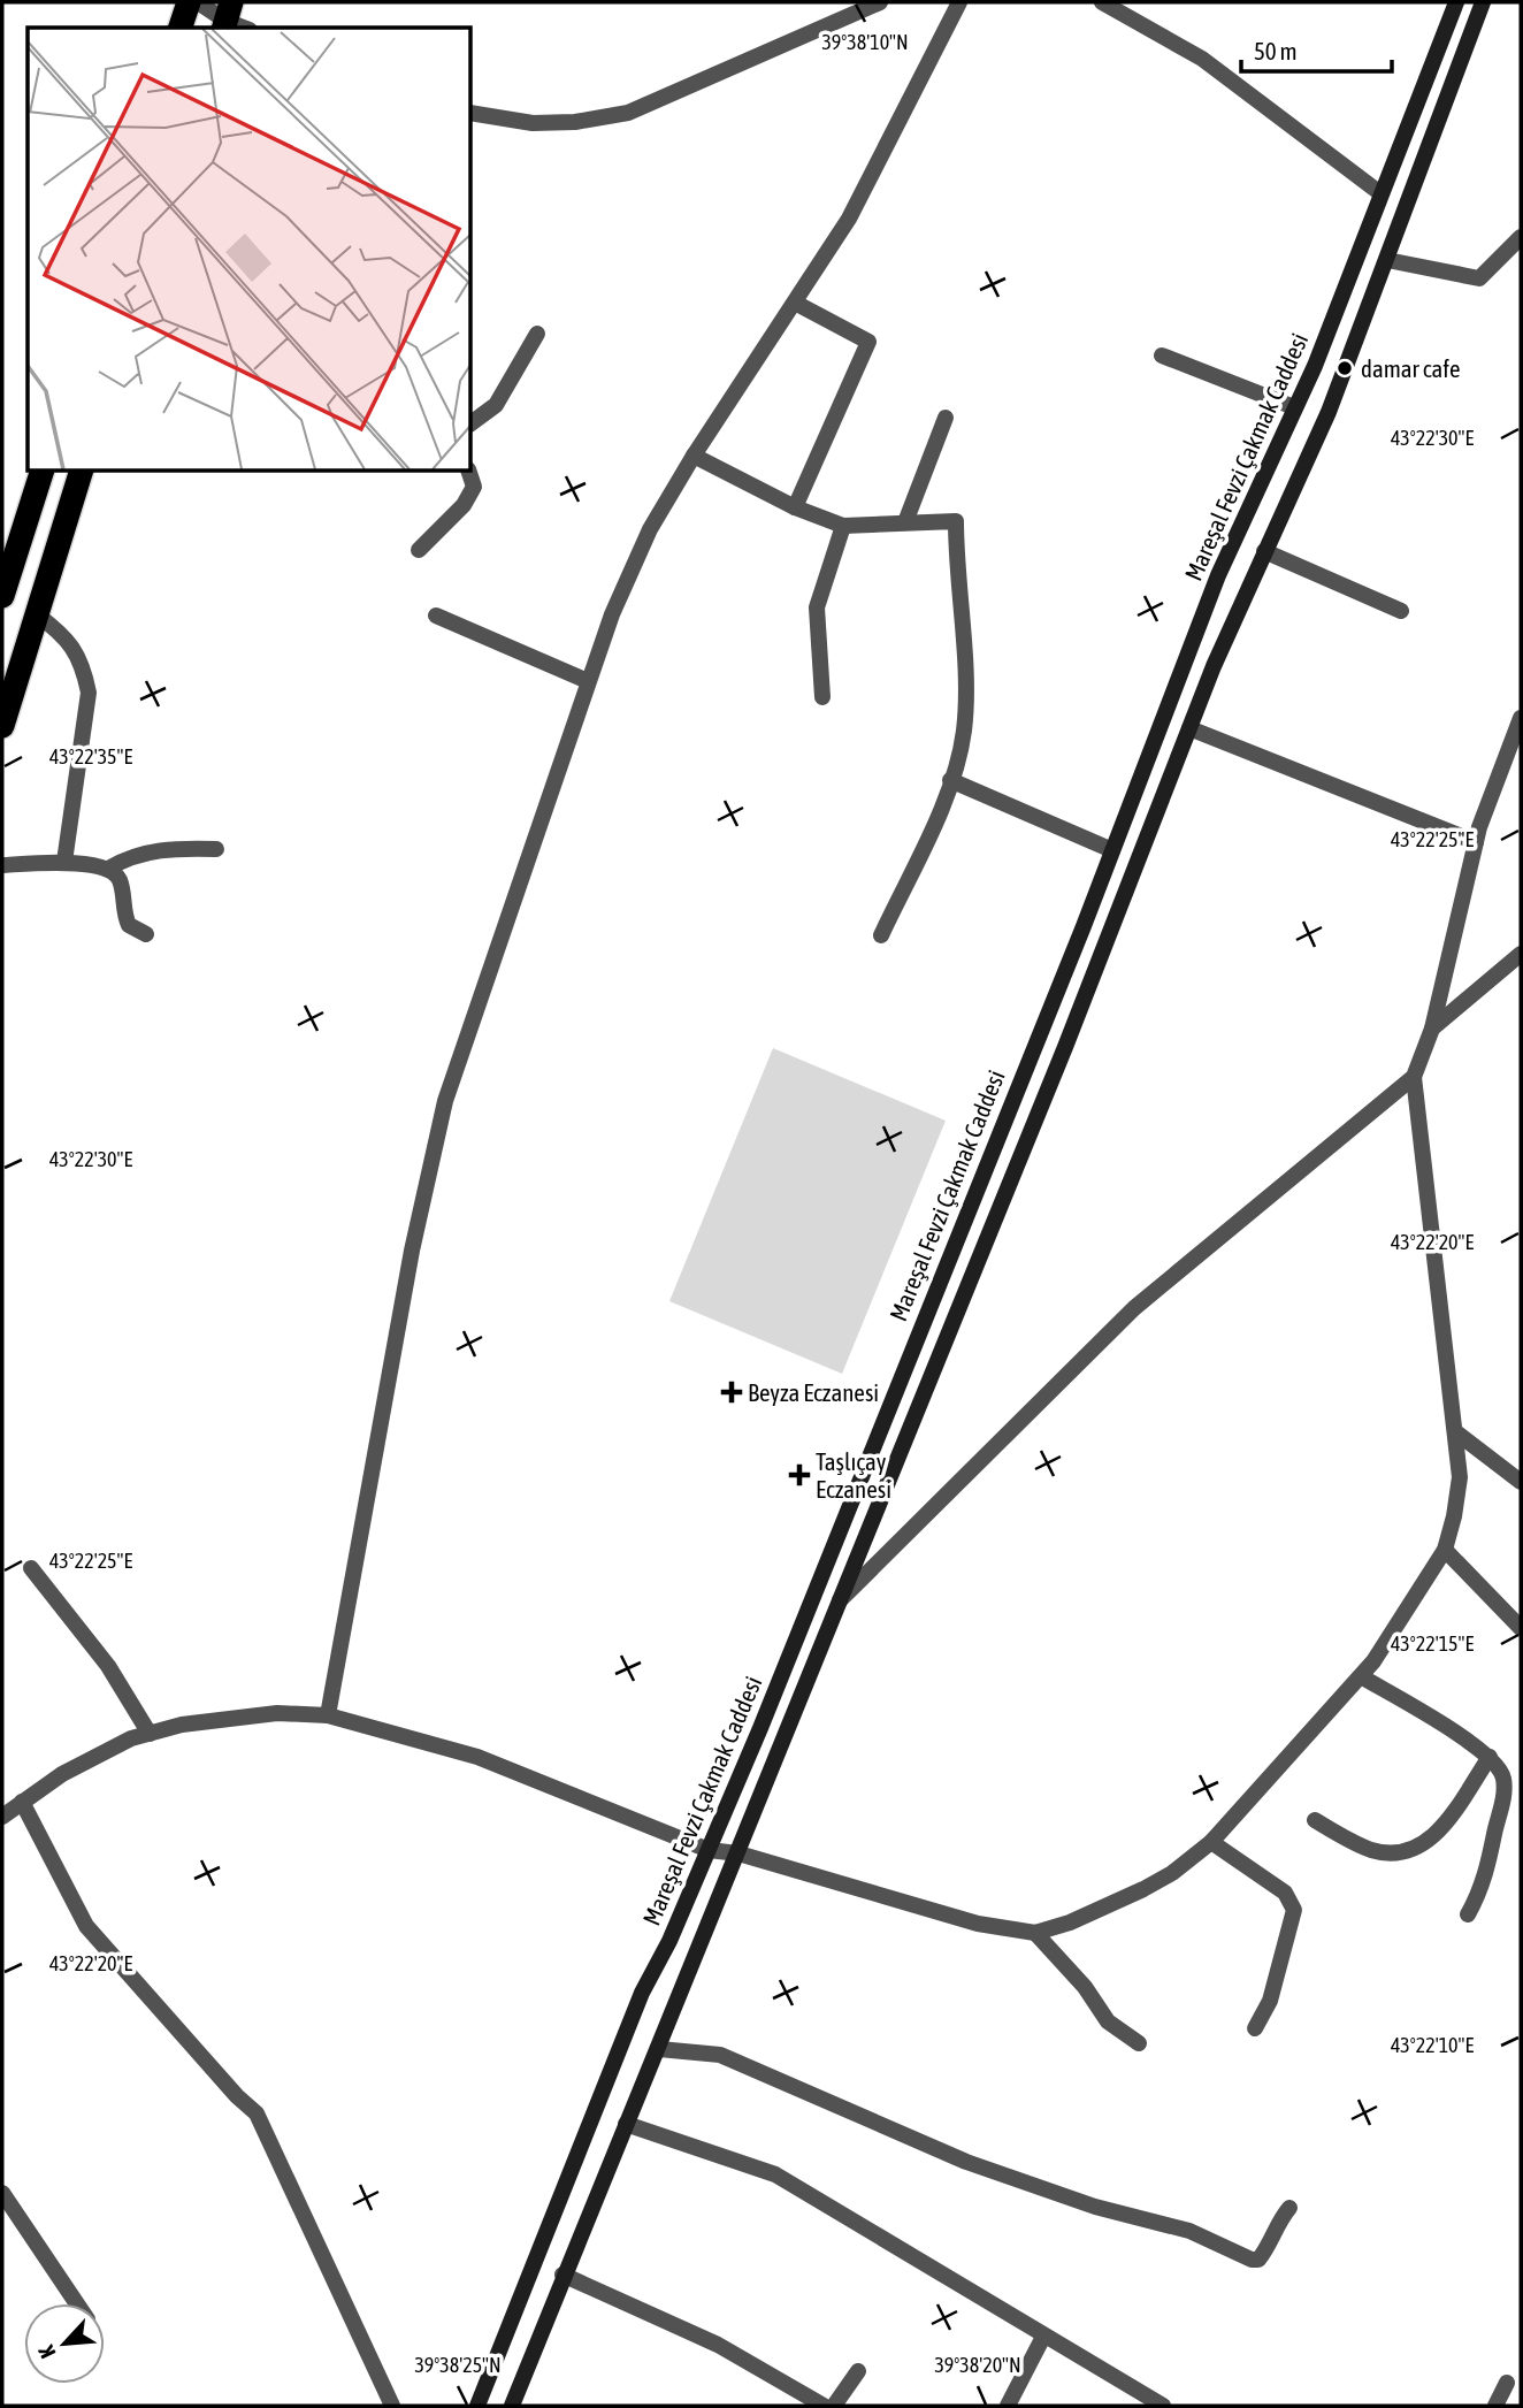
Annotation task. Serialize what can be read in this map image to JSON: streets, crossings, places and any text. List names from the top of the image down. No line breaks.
{"streets":{"street":["Mareşal Fevzi Çakmak Caddesi"]},"places":{"other":["damar cafe"],"health":["Beyza Eczanesi","Taşlıçay Eczanesi"]},"scale_bar":"50 m","north":"bottom left","coordinates":["39°38'10\"N","43°22'30\"E","43°22'35\"E","43°22'25\"E","43°22'20\"E","43°22'15\"E","43°22'10\"E","39°38'25\"N","39°38'20\"N"]}
